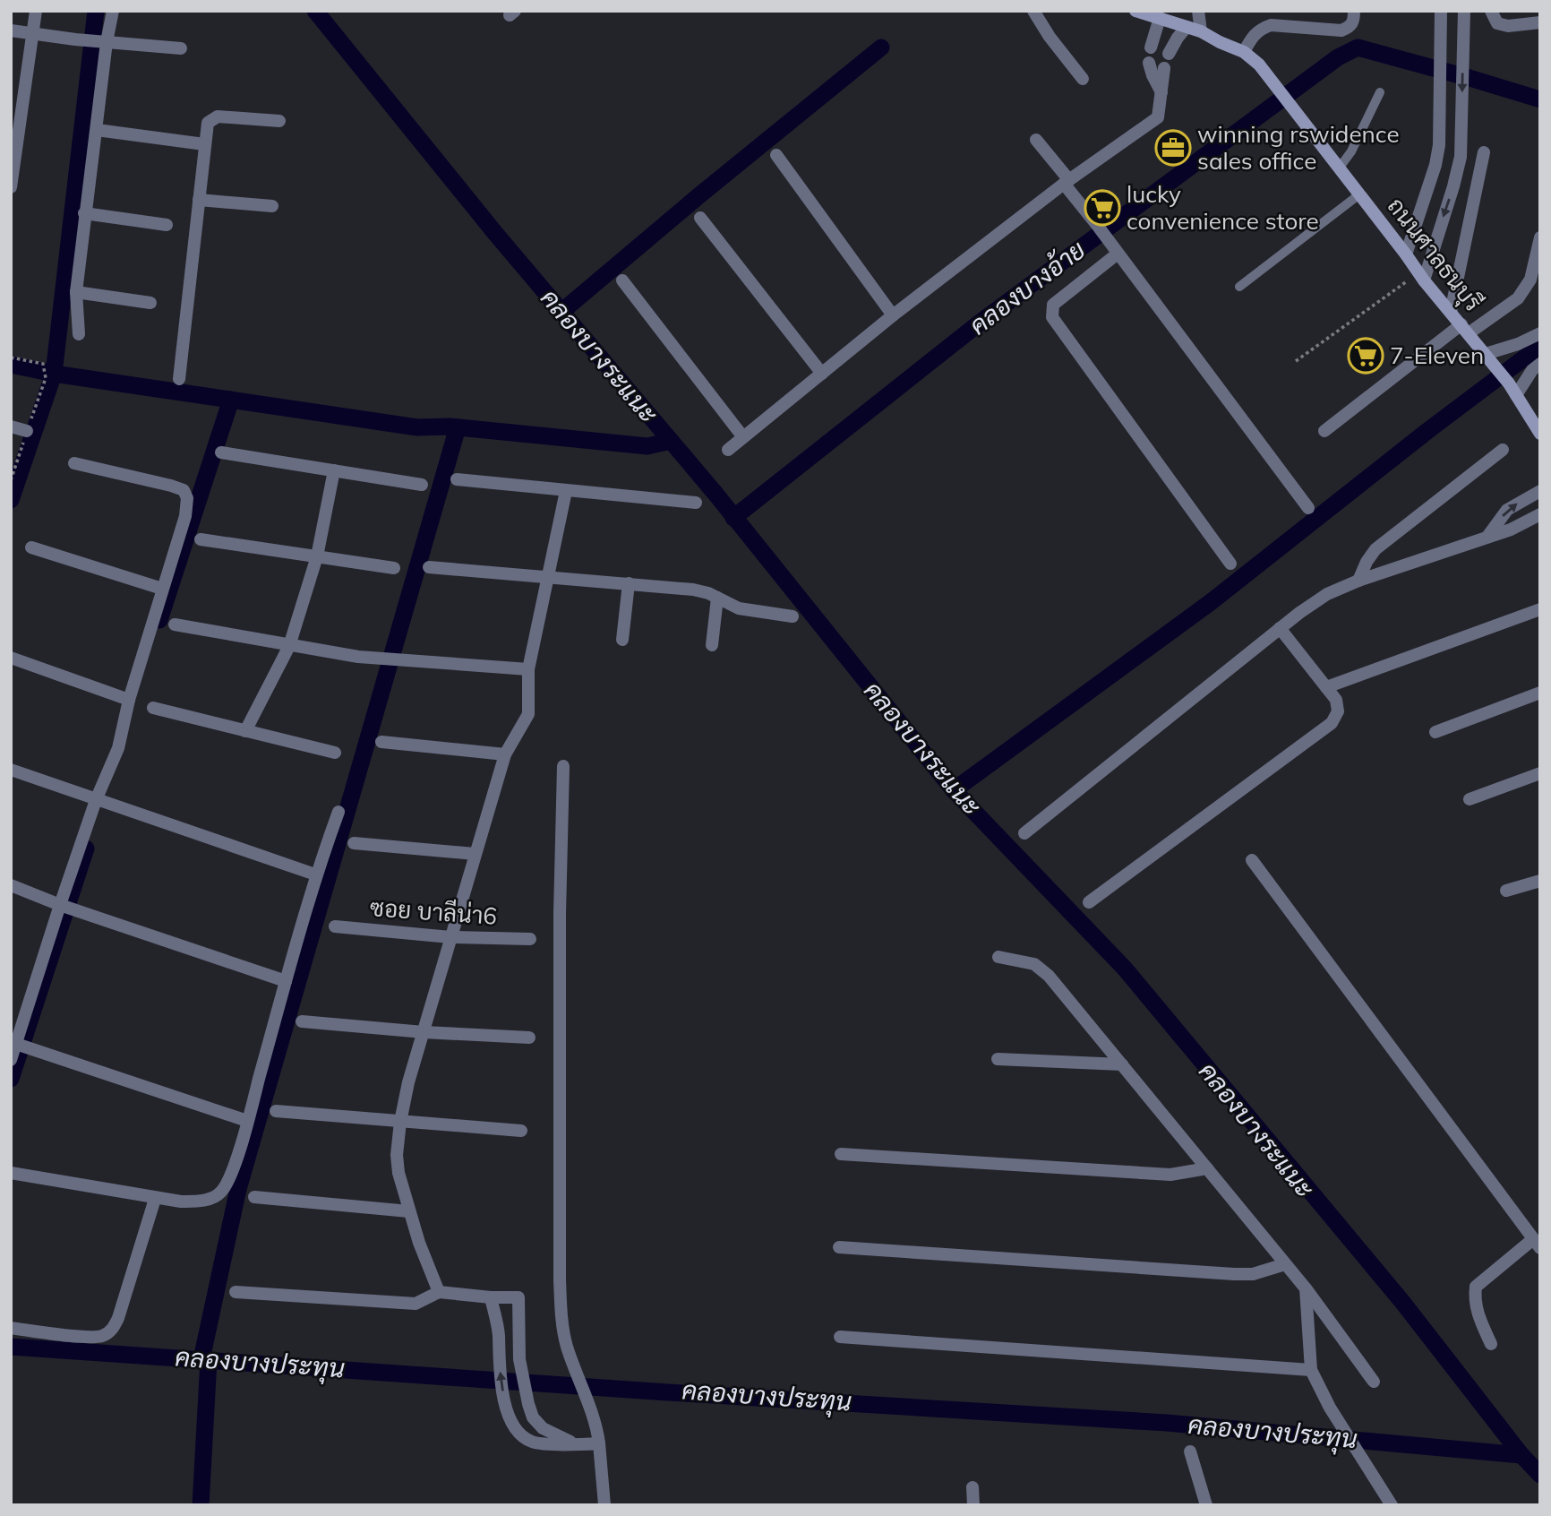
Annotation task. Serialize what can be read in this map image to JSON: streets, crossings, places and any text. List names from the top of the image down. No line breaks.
{"streets":{"street":["ถนนศาลธนบุรี","ซอย บาลีน่า6"]},"water":["คลองบางอ้าย","คลองบางระแนะ","คลองบางประทุน"],"places":{"office":["winning rswidence sales office"],"supermarket":["lucky convenience store","7-Eleven"]}}
